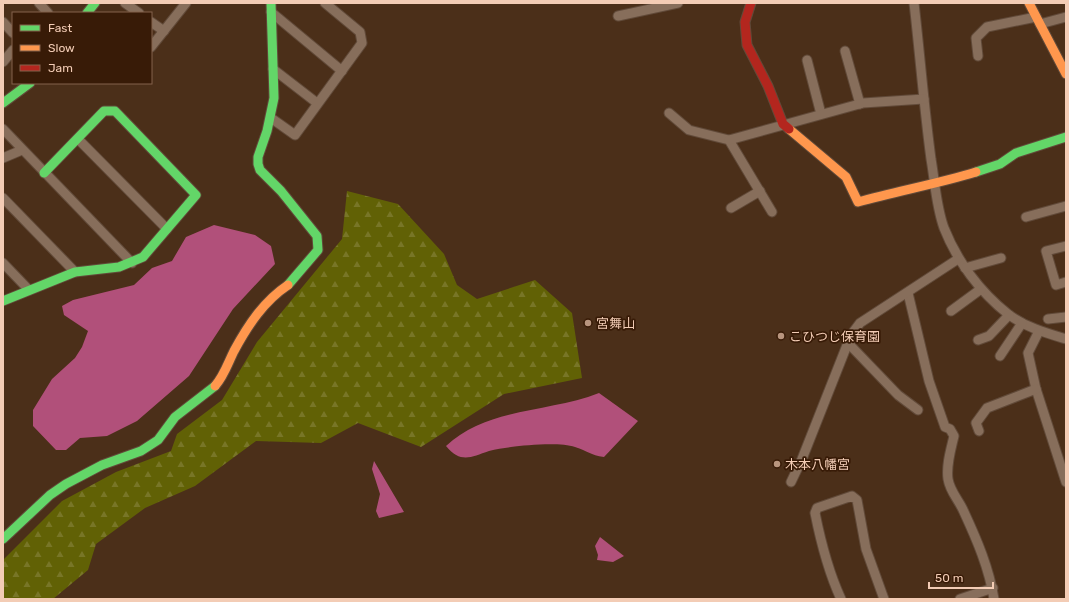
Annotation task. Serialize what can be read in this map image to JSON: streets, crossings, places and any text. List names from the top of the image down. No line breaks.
{"places":["宮舞山","こひつじ保育園","木本八幡宮"],"legend":["Fast","Slow","Jam"],"scale_bar":"50 m"}
